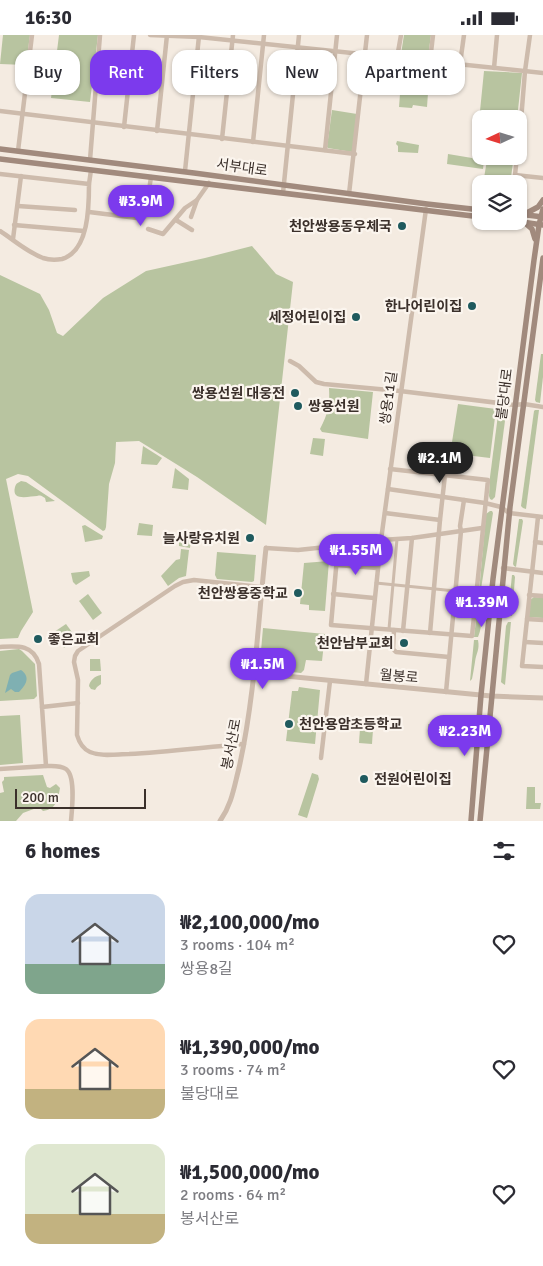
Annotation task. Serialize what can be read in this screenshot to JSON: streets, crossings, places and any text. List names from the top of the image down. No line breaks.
{"streets":{"main road":["서부대로","불당대로"],"street":["쌍용11길","월봉로","봉서산로"]},"crossings":[["서부대로","쌍용11길"],["불당대로","월봉로"],["쌍용11길","월봉로"],["월봉로","봉서산로"]],"places":["천안쌍용동우체국","한나어린이집","세정어린이집","쌍용선원 대웅전","쌍용선원","늘사랑유치원","천안쌍용중학교","좋은교회","천안남부교회","천안용암초등학교","전원어린이집"],"scale_bar":"200 m","north":"left","page":{"status":"16:30","chip":["Buy","Rent","Filters","New","Apartment"],"price":["₩3.9M","₩2.1M","₩1.55M","₩1.39M","₩1.5M","₩2.23M"],"scale":"200 m","heading":"6 homes","list":[{"name":"₩2,100,000/mo","note":"3 rooms · 104 m² · 쌍용8길"},{"name":"₩1,390,000/mo","note":"3 rooms · 74 m² · 불당대로"},{"name":"₩1,500,000/mo","note":"2 rooms · 64 m² · 봉서산로"}]}}
